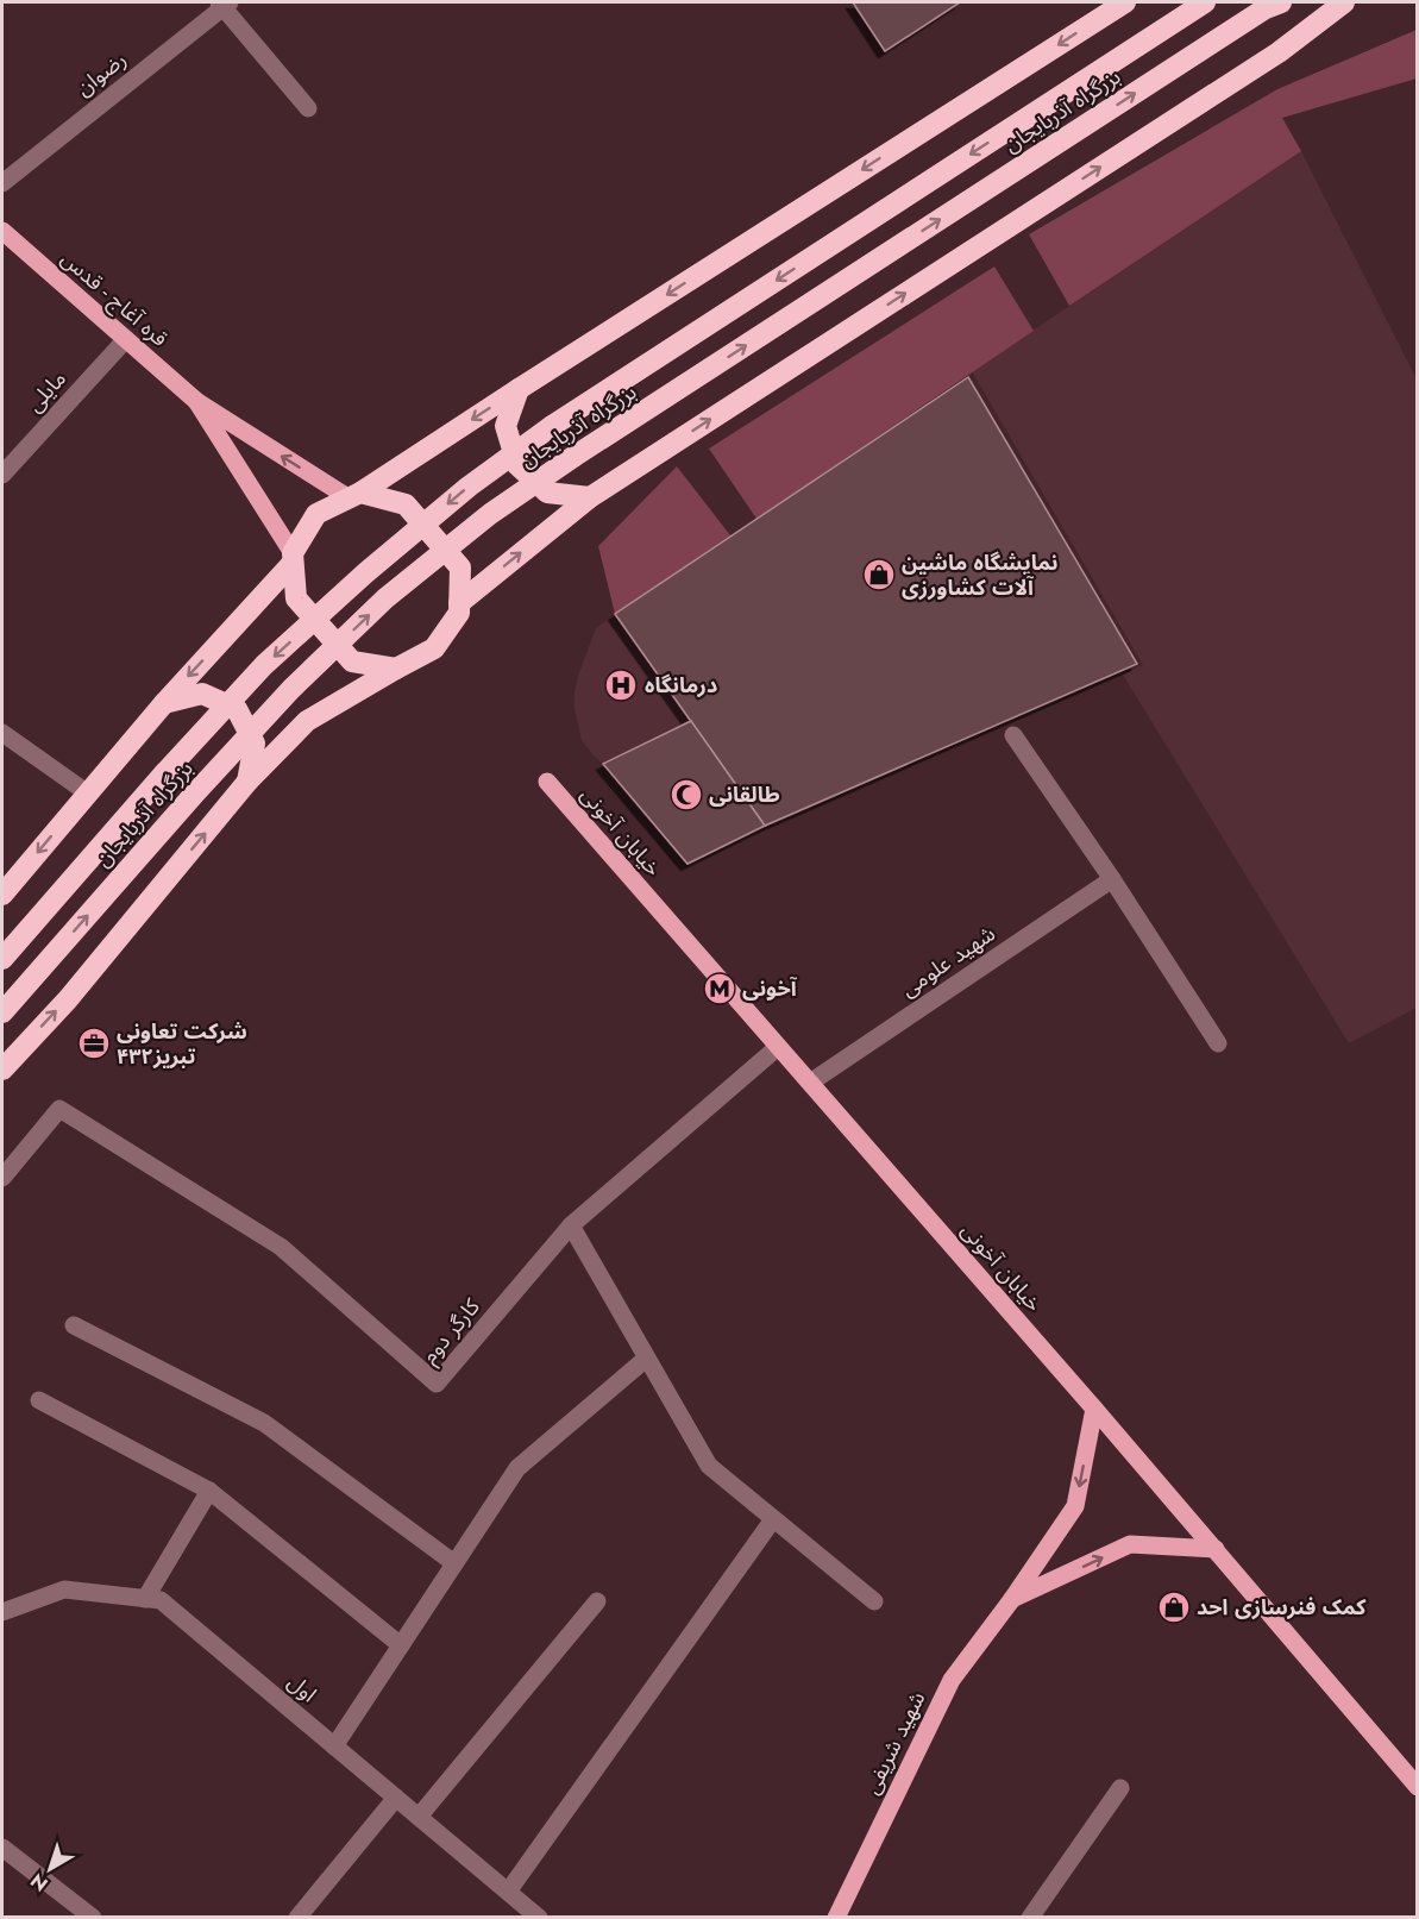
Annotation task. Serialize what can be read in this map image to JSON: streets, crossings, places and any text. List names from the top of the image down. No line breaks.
{"streets":{"highway":["بزرگراه آذربایجان"],"main road":["قره آغاج - قدس","خیابان آخونی","شهید شریفی"],"street":["رضوان","مایلی","شهید علومی","کارگر دوم","اول"]},"crossings":[["قره آغاج - قدس","مایلی"],["خیابان آخونی","شهید علومی"],["خیابان آخونی","کارگر دوم"],["خیابان آخونی","شهید شریفی"]],"one_way":["شهید شریفی"],"places":{"shop":["نمایشگاه ماشین آلات کشاورزی","کمک فنرسازی احد"],"hospital":["درمانگاه"],"mosque":["طالقانی"],"metro station":["آخونی"],"office":["شرکت تعاونی ۴۳۲تبریز"]},"north":"bottom left"}
